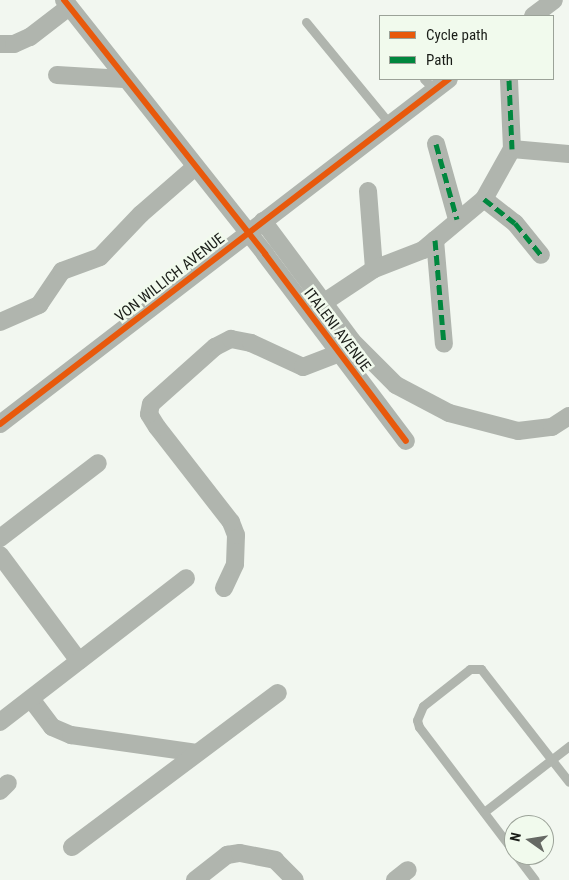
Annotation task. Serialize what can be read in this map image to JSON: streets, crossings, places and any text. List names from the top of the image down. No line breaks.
{"streets":{"street":["VON WILLICH AVENUE","ITALENI AVENUE"]},"crossings":[["VON WILLICH AVENUE","ITALENI AVENUE"]],"legend":["Cycle path","Path"],"north":"left"}
